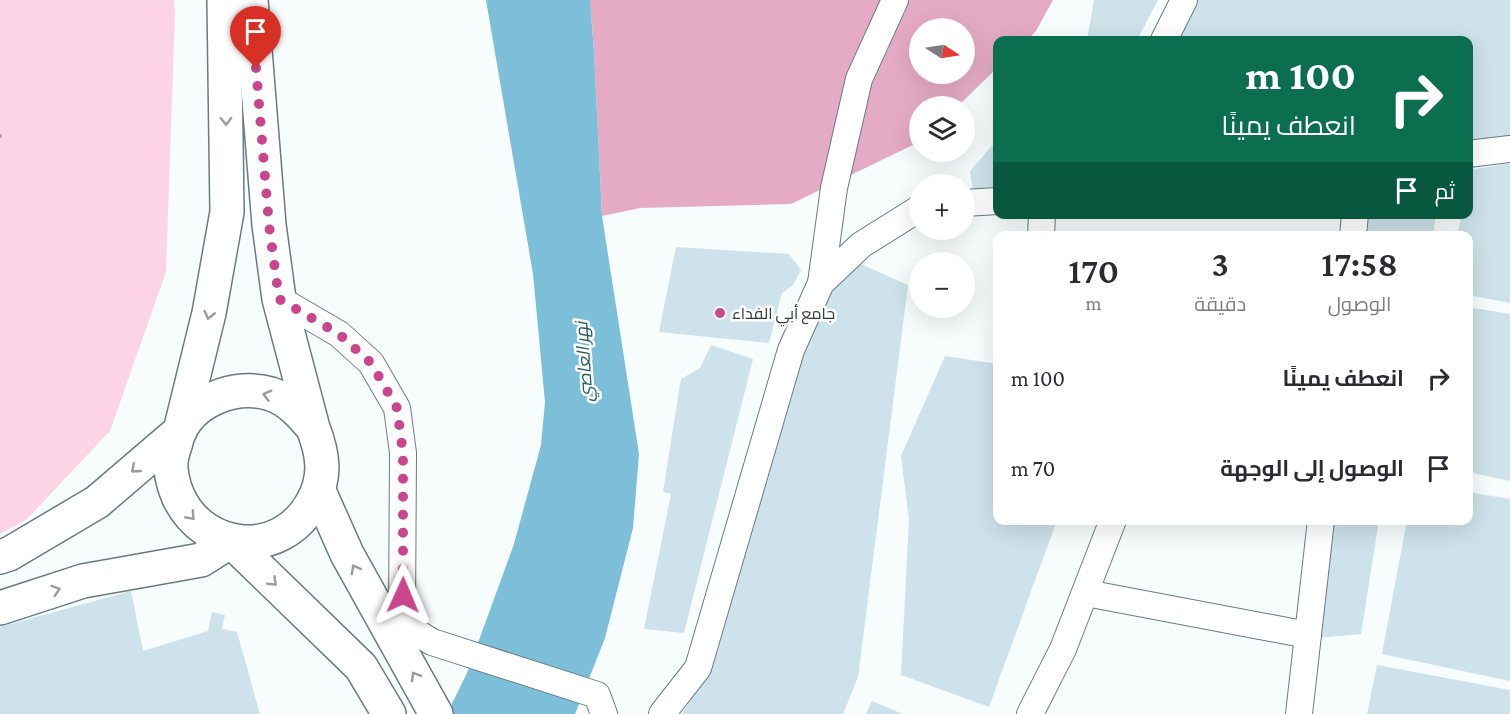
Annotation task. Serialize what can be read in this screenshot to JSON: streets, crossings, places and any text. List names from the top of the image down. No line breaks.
{"water":["نهر العاصي"],"places":["جامع أبي الفداء"],"north":"right","page":{"map_buttons":["+","−"],"turn":["100 m","انعطف يمينًا"],"then":"ثم","eta":["17:58","الوصول","3","دقيقة","170","m"],"list":[{"name":"انعطف يمينًا","value":"100 m"},{"name":"الوصول إلى الوجهة","value":"70 m"}]}}
